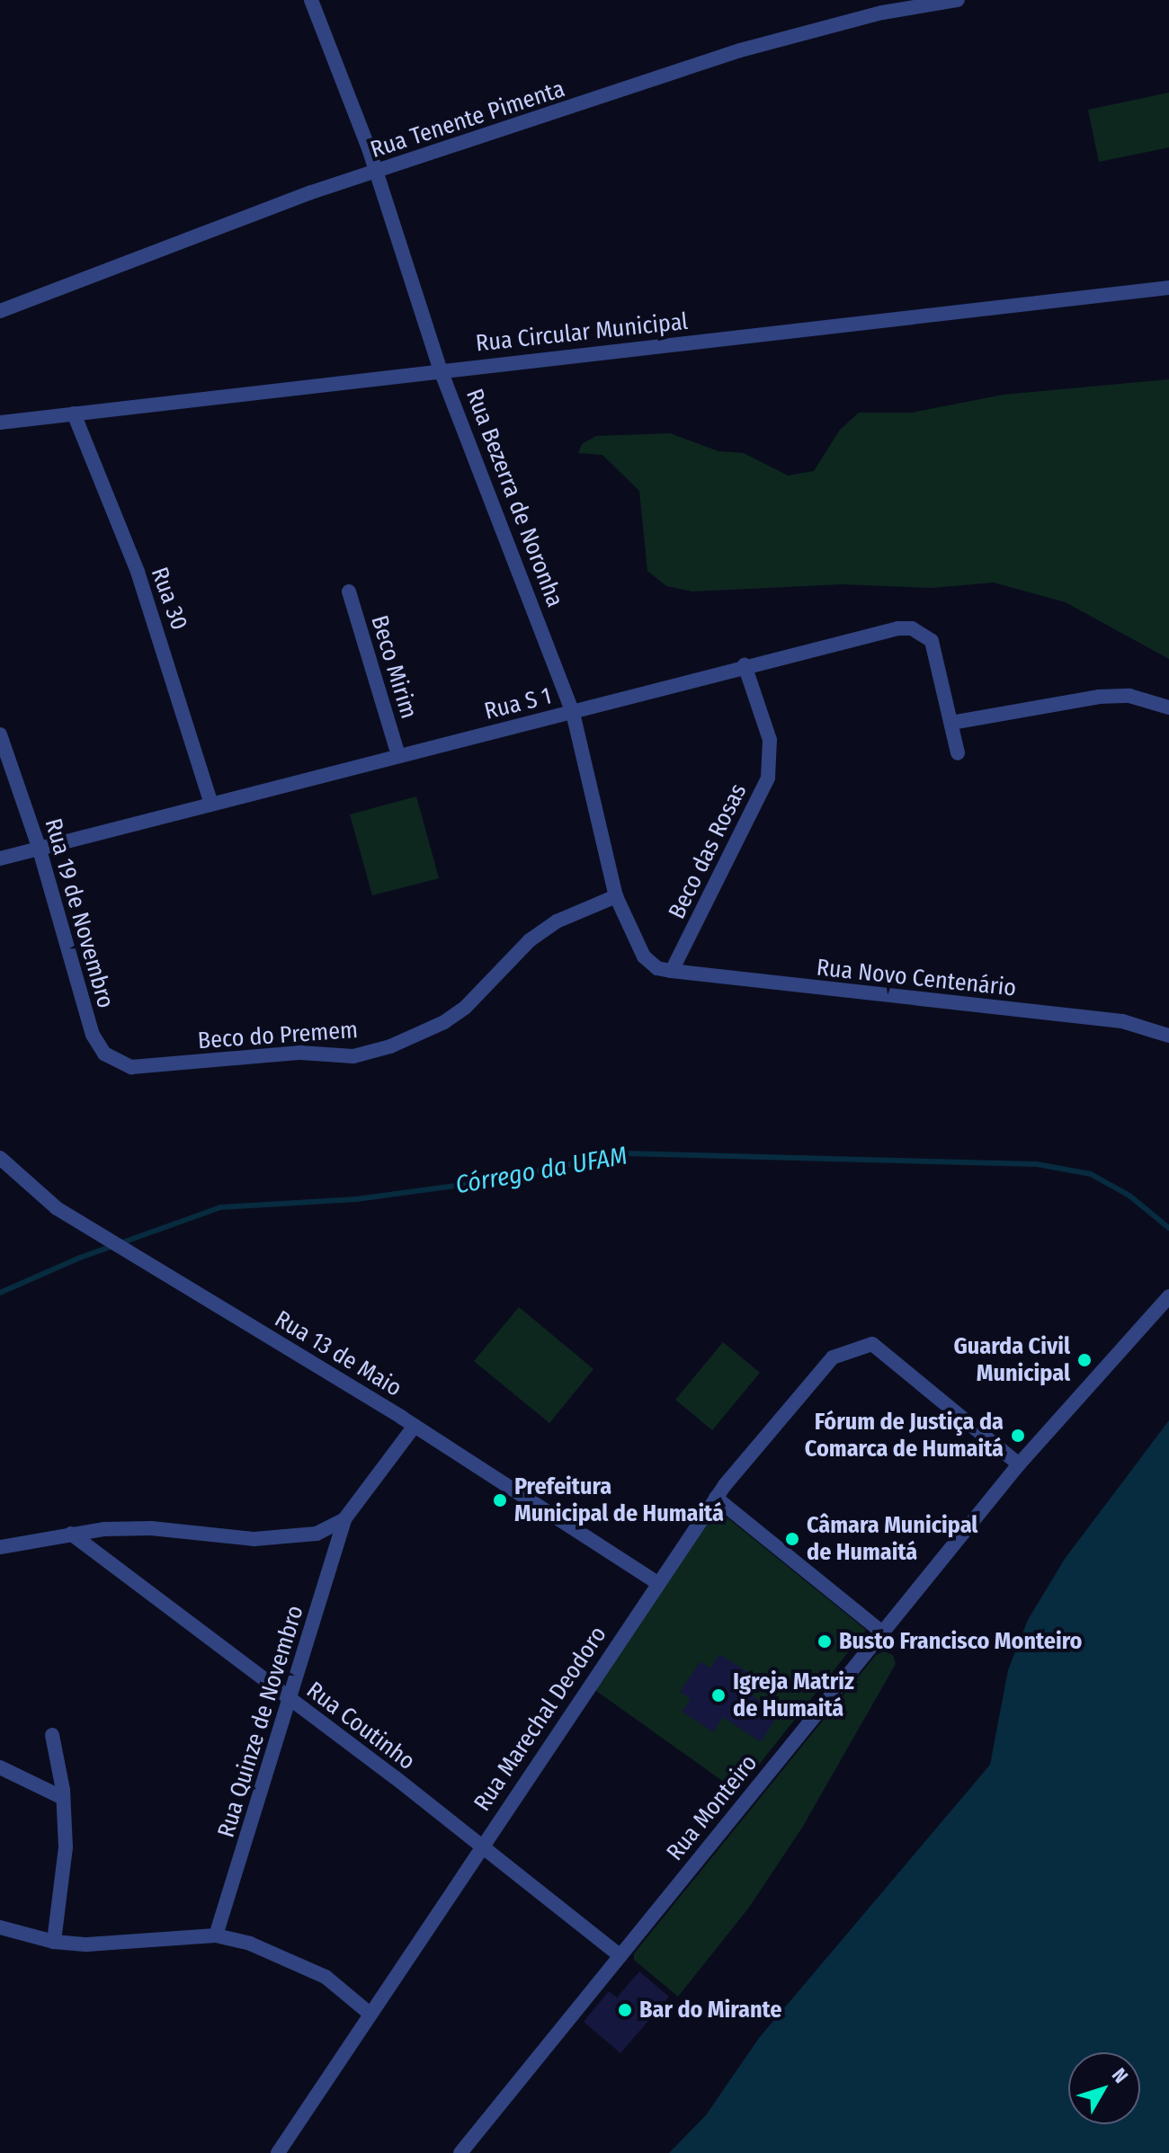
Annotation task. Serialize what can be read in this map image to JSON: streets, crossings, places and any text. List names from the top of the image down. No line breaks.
{"streets":{"street":["Rua Tenente Pimenta","Rua Circular Municipal","Rua Bezerra de Noronha","Rua 30","Beco Mirim","Rua S 1","Beco das Rosas","Rua 19 de Novembro","Rua Novo Centenário","Beco do Premem","Rua 13 de Maio","Rua Marechal Deodoro","Rua Quinze de Novembro","Rua Coutinho","Rua Monteiro"]},"crossings":[["Rua Tenente Pimenta","Rua Bezerra de Noronha"],["Rua Circular Municipal","Rua Bezerra de Noronha"],["Rua Circular Municipal","Rua 30"],["Rua Bezerra de Noronha","Rua S 1"],["Rua Bezerra de Noronha","Beco das Rosas"],["Rua Bezerra de Noronha","Rua Novo Centenário"],["Rua Bezerra de Noronha","Beco do Premem"],["Rua 30","Rua S 1"],["Beco Mirim","Rua S 1"],["Rua S 1","Beco das Rosas"],["Rua S 1","Rua 19 de Novembro"],["Beco das Rosas","Rua Novo Centenário"],["Rua 19 de Novembro","Beco do Premem"],["Rua 13 de Maio","Rua Marechal Deodoro"],["Rua Marechal Deodoro","Rua Coutinho"],["Rua Marechal Deodoro","Rua Monteiro"],["Rua Quinze de Novembro","Rua Coutinho"],["Rua Coutinho","Rua Monteiro"]],"water":["Córrego da UFAM"],"places":["Guarda Civil Municipal","Fórum de Justiça da Comarca de Humaitá","Prefeitura Municipal de Humaitá","Câmara Municipal de Humaitá","Busto Francisco Monteiro","Igreja Matriz de Humaitá","Bar do Mirante"],"north":"top right"}
